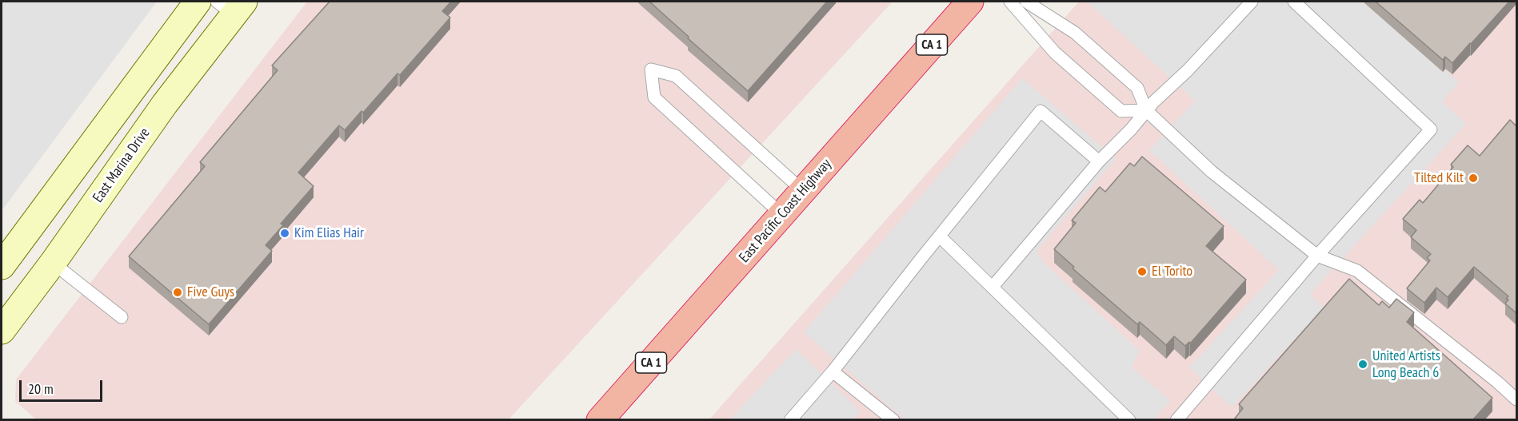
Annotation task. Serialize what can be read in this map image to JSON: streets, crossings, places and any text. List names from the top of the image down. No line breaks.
{"streets":{"highway":["CA 1","East Pacific Coast Highway"],"main road":["East Marina Drive"]},"places":["Tilted Kilt","Kim Elias Hair","El Torito","Five Guys","United Artists Long Beach 6"],"scale_bar":"20 m"}
